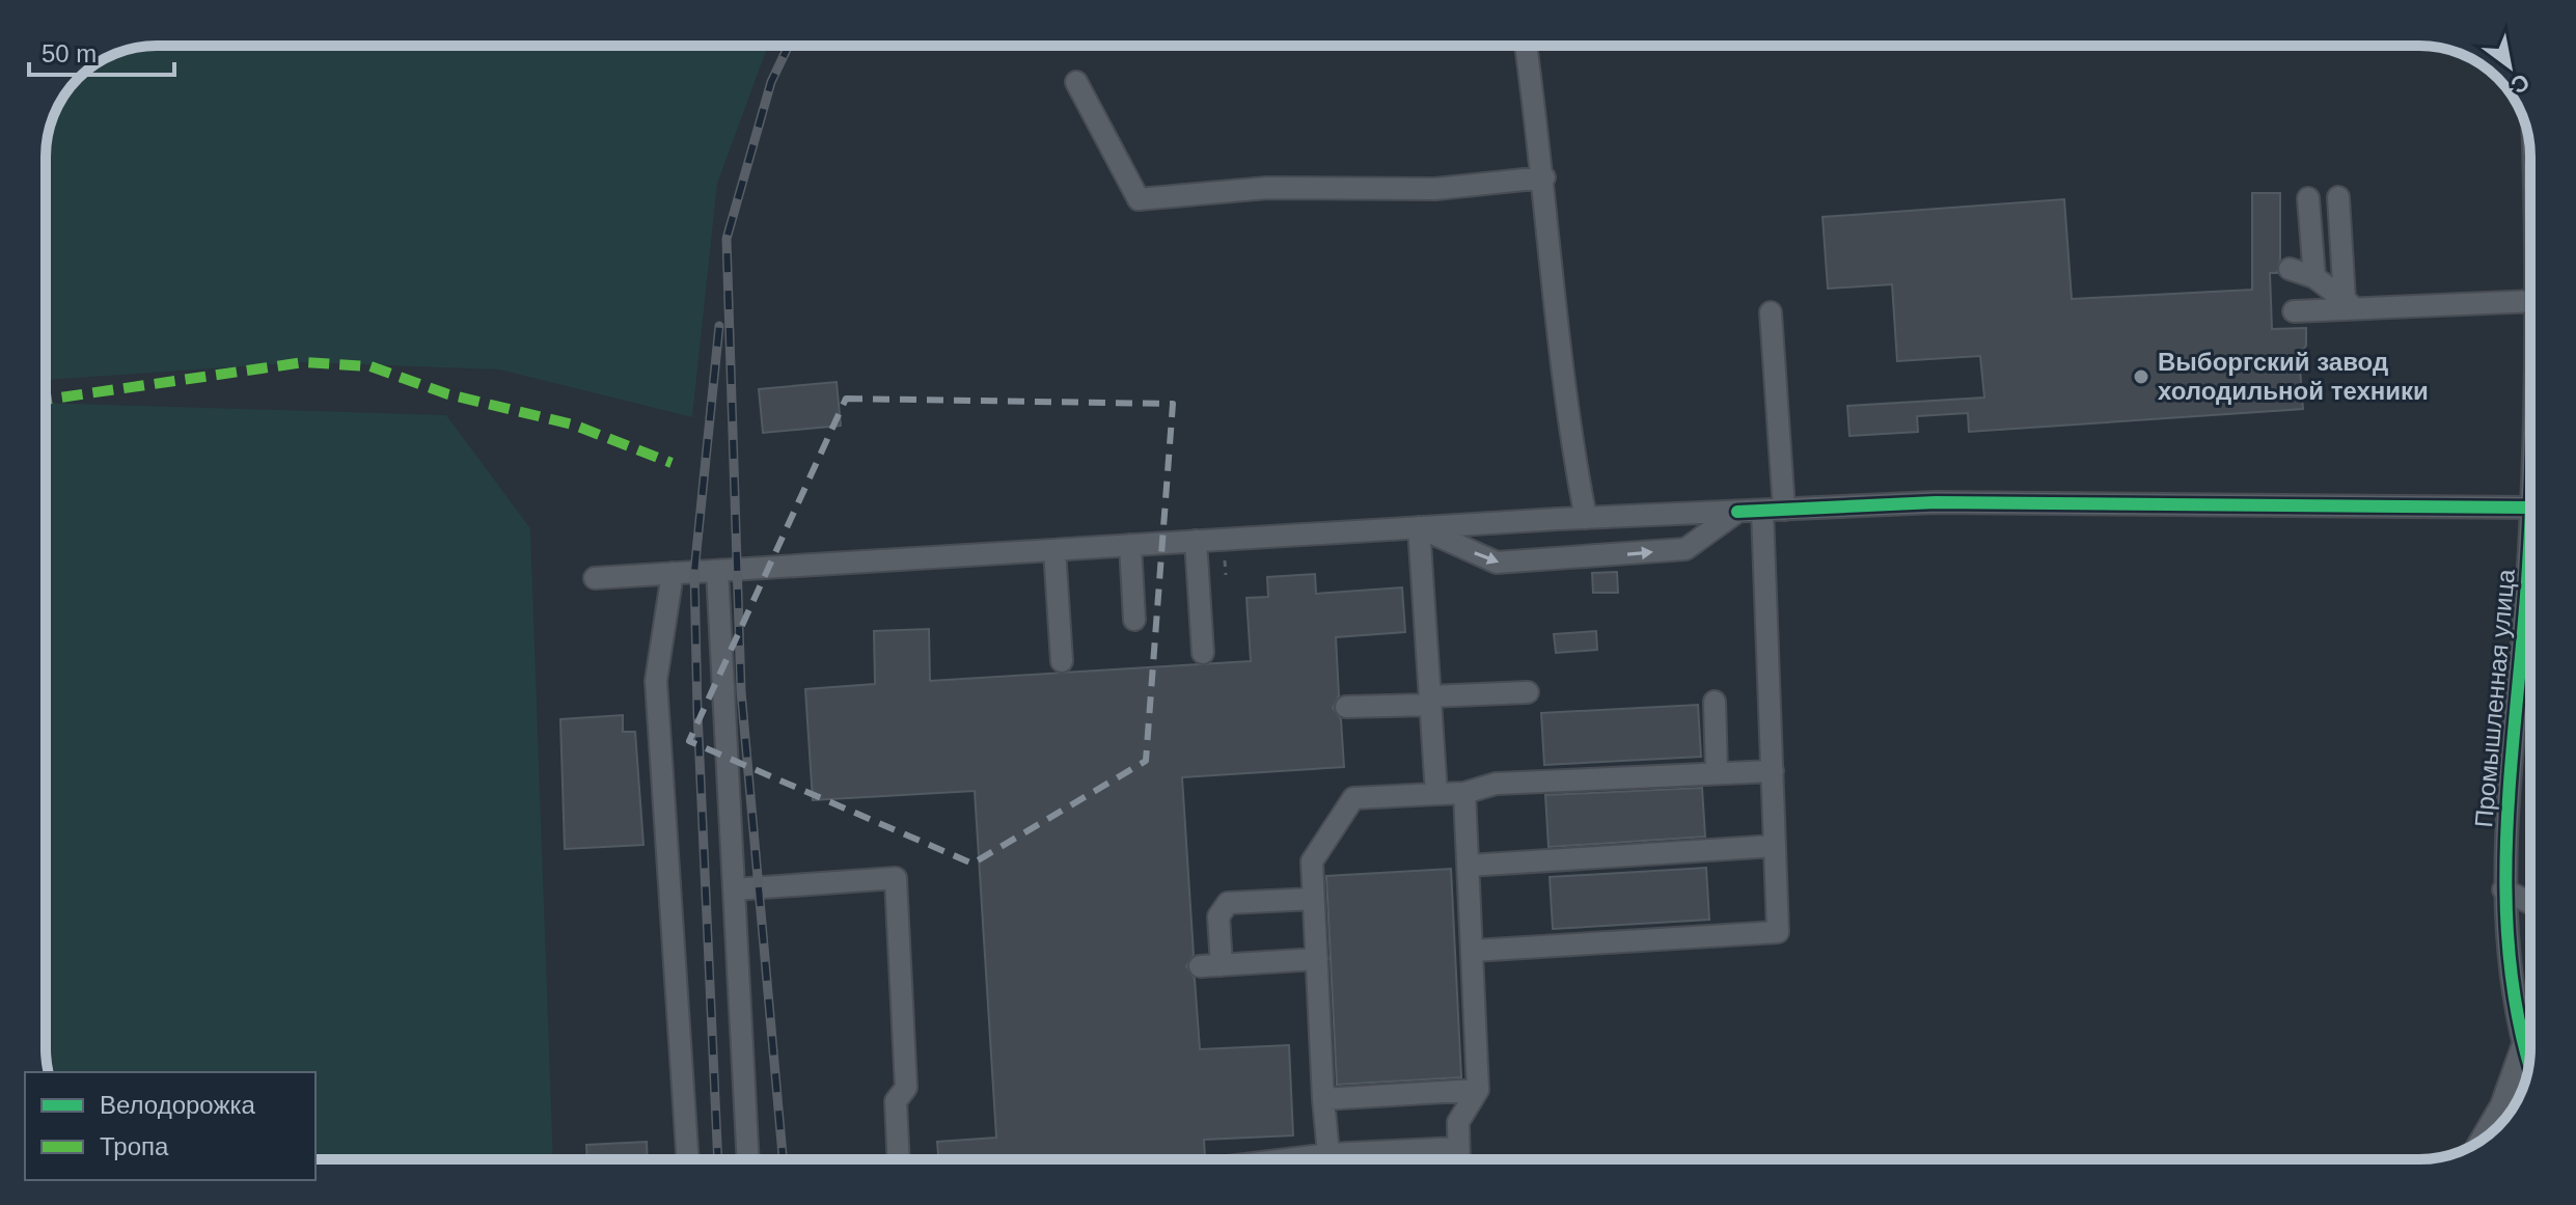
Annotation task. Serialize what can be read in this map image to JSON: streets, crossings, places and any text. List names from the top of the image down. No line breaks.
{"streets":{"street":["Промышленная улица"]},"places":["Выборгский завод холодильной техники"],"legend":["Велодорожка","Тропа"],"scale_bar":"50 m","north":"bottom right"}
